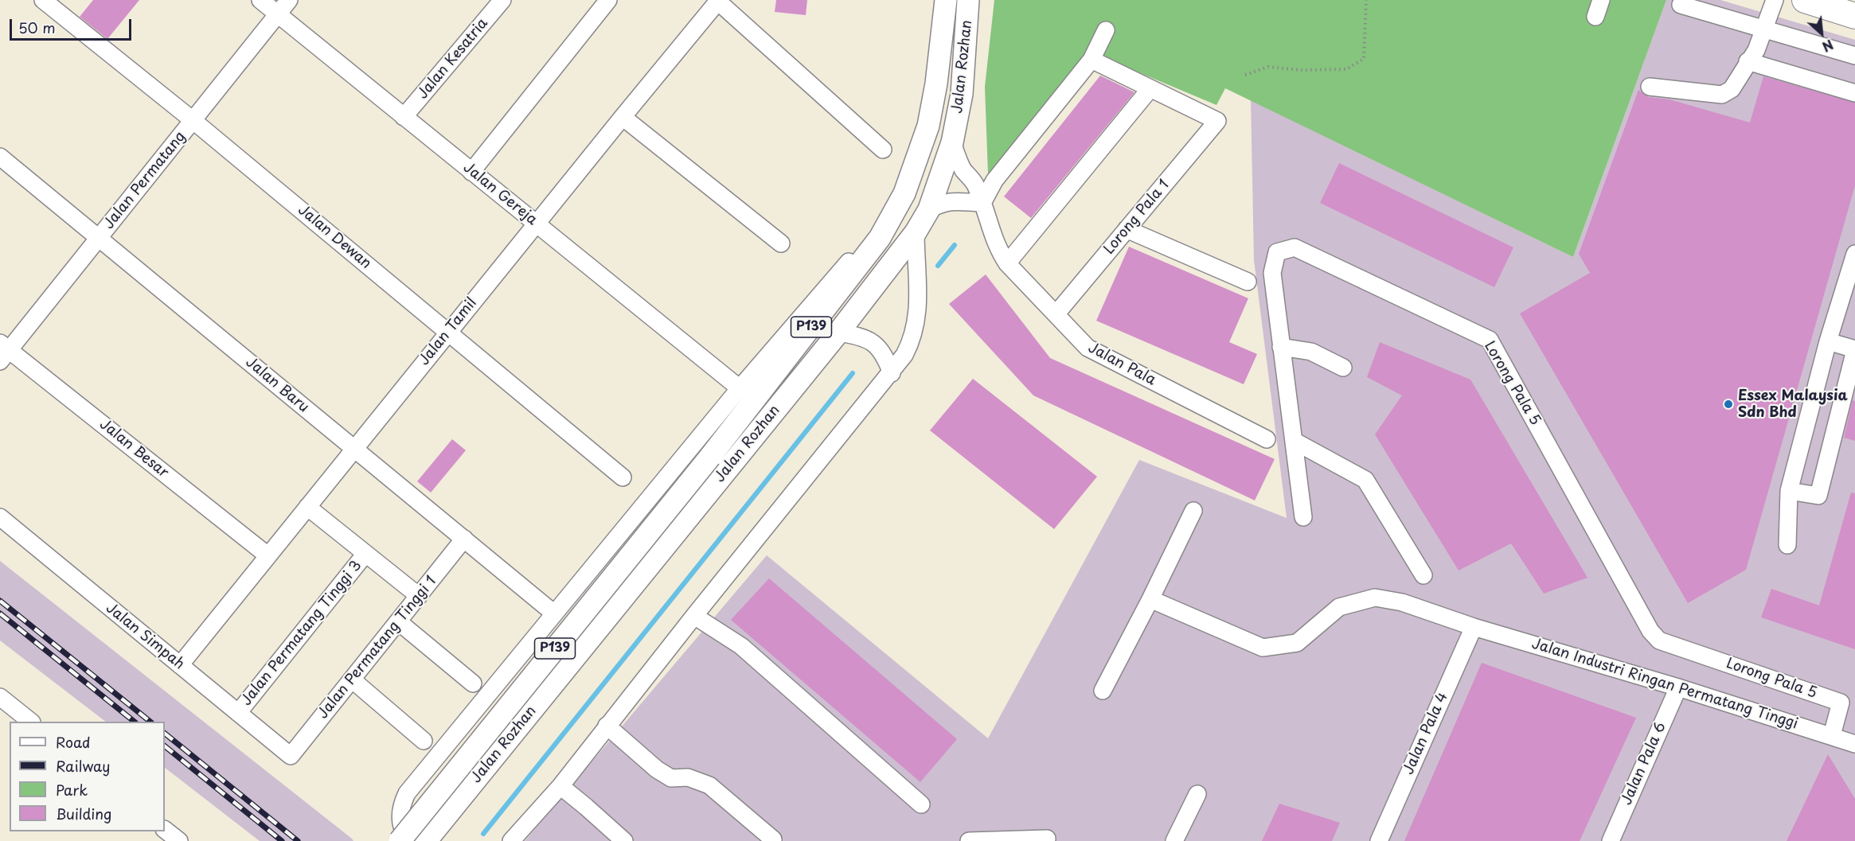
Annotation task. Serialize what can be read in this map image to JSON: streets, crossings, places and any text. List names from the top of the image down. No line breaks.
{"streets":{"main road":["Jalan Rozhan","P139"],"street":["Jalan Kesatria","Jalan Permatang","Jalan Gereja","Lorong Pala 1","Jalan Dewan","Jalan Tamil","Jalan Pala","Lorong Pala 5","Jalan Baru","Jalan Besar","Jalan Permatang Tinggi 3","Jalan Simpah","Jalan Permatang Tinggi 1","Jalan Industri Ringan Permatang Tinggi","Jalan Pala 4","Jalan Pala 6"]},"crossings":[["Jalan Kesatria","Jalan Gereja"],["Jalan Rozhan","Jalan Pala"],["Jalan Permatang","Jalan Gereja"],["Jalan Permatang","Jalan Dewan"],["Jalan Permatang","Jalan Baru"],["Jalan Permatang","Jalan Besar"],["Jalan Gereja","Jalan Tamil"],["Lorong Pala 1","Jalan Pala"],["Jalan Dewan","Jalan Tamil"],["Jalan Tamil","Jalan Baru"],["Jalan Tamil","Jalan Besar"],["Jalan Tamil","Jalan Simpah"],["Lorong Pala 5","Jalan Industri Ringan Permatang Tinggi"],["Jalan Baru","Jalan Permatang Tinggi 1"],["Jalan Permatang Tinggi 3","Jalan Simpah"],["Jalan Simpah","Jalan Permatang Tinggi 1"],["Jalan Industri Ringan Permatang Tinggi","Jalan Pala 4"],["Jalan Industri Ringan Permatang Tinggi","Jalan Pala 6"]],"places":["Essex Malaysia Sdn Bhd"],"legend":["Road","Railway","Park","Building"],"scale_bar":"50 m","north":"bottom right"}
